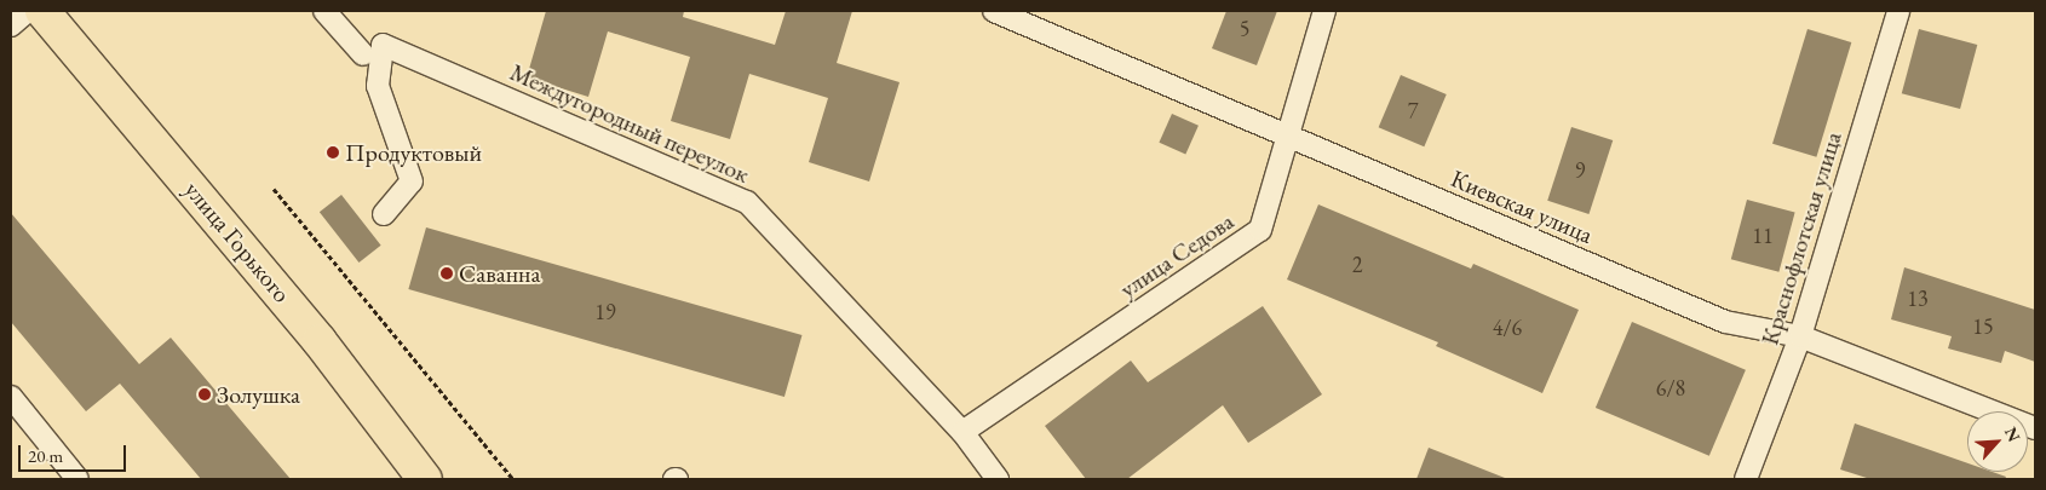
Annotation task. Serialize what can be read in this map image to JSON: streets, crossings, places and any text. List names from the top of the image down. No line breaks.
{"streets":{"main road":["улица Горького"],"lane":["Междугородный переулок","Киевская улица","Краснофлотская улица","улица Седова"]},"crossings":[["Междугородный переулок","улица Седова"],["Киевская улица","Краснофлотская улица"],["Киевская улица","улица Седова"]],"places":["Продуктовый","Саванна","Золушка"],"house_numbers":["5","7","9","11","2","13","19","15","4/6","6/8"],"scale_bar":"20 m","north":"top right"}
